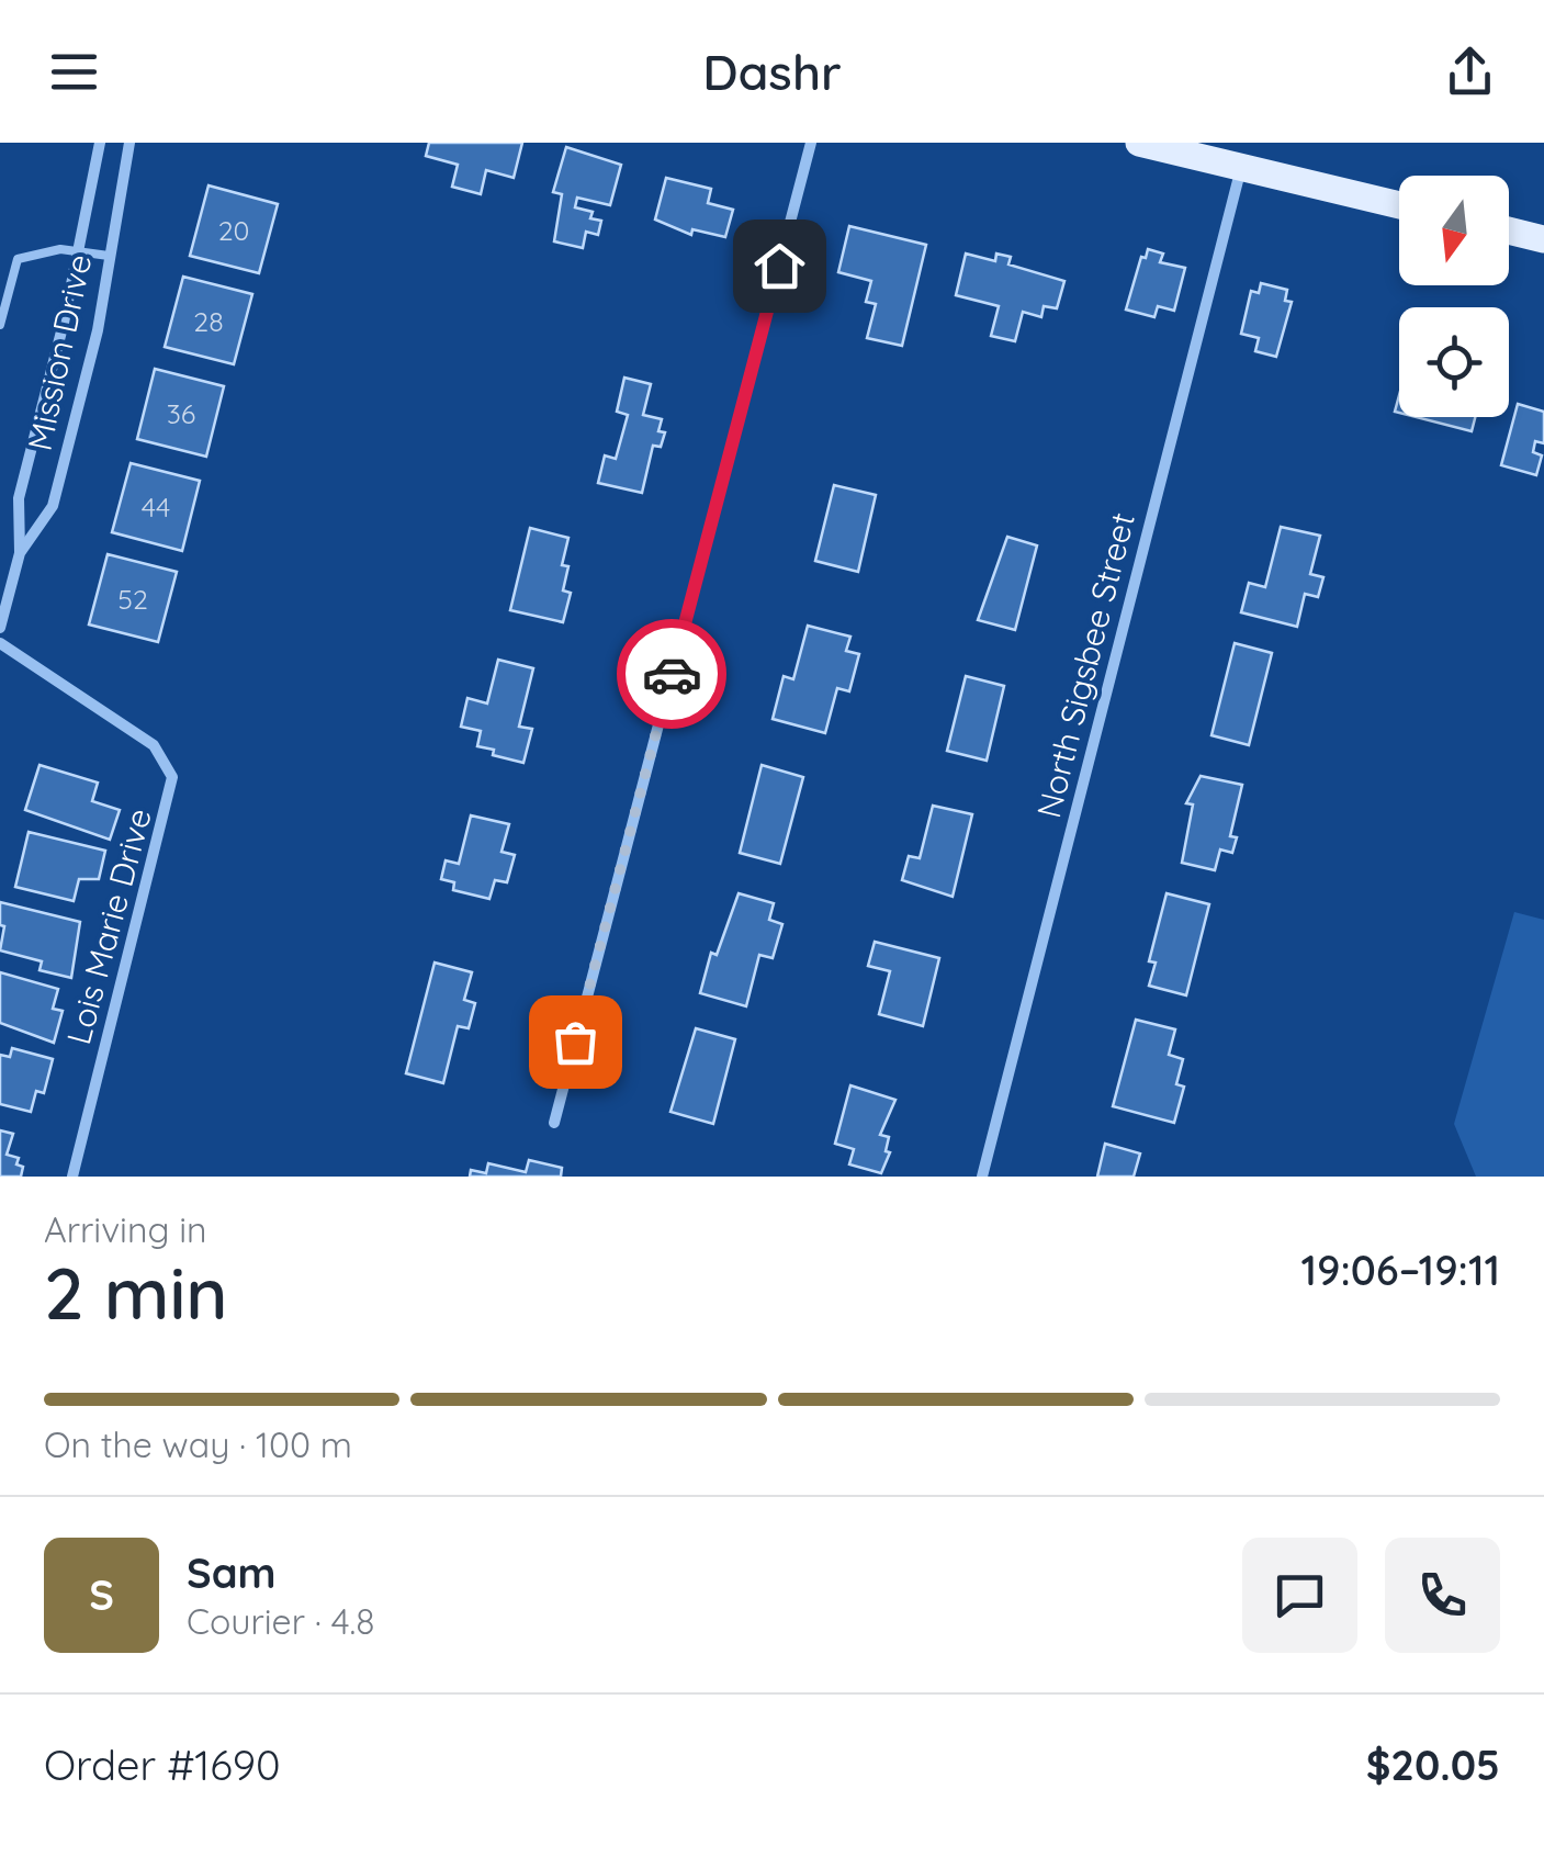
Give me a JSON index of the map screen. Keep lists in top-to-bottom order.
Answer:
{
  "streets": {
    "street": ["Mission Drive", "North Sigsbee Street", "Lois Marie Drive"]
  },
  "house_numbers": [
    "20",
    "28",
    "36",
    "44",
    "52"
  ],
  "north": "bottom",
  "page": {
    "header": "Dashr",
    "heading": ["2 min", "Arriving in", "19:06–19:11"],
    "panel": [
      "Sam",
      "Courier · 4.8",
      "Order #1690",
      "$20.05"
    ],
    "bar": "On the way · 100 m",
    "round": "S"
  }
}
